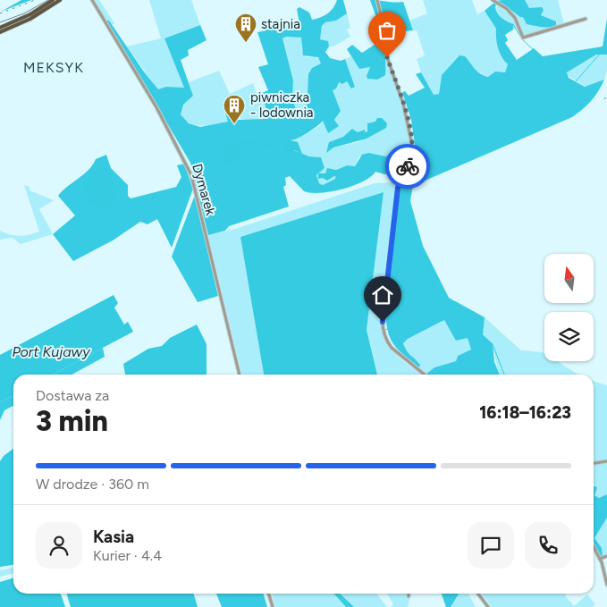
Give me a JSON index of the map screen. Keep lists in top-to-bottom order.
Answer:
{
  "streets": {
    "street": ["Dymarek"]
  },
  "districts": ["MEKSYK"],
  "water": ["Port Kujawy"],
  "places": {
    "building": ["stajnia", "piwniczka - lodownia"]
  },
  "north": "top",
  "page": {
    "heading": ["3 min", "Dostawa za", "16:18–16:23"],
    "panel": ["Kasia", "Kurier · 4.4"],
    "bar": "W drodze · 360 m"
  }
}
